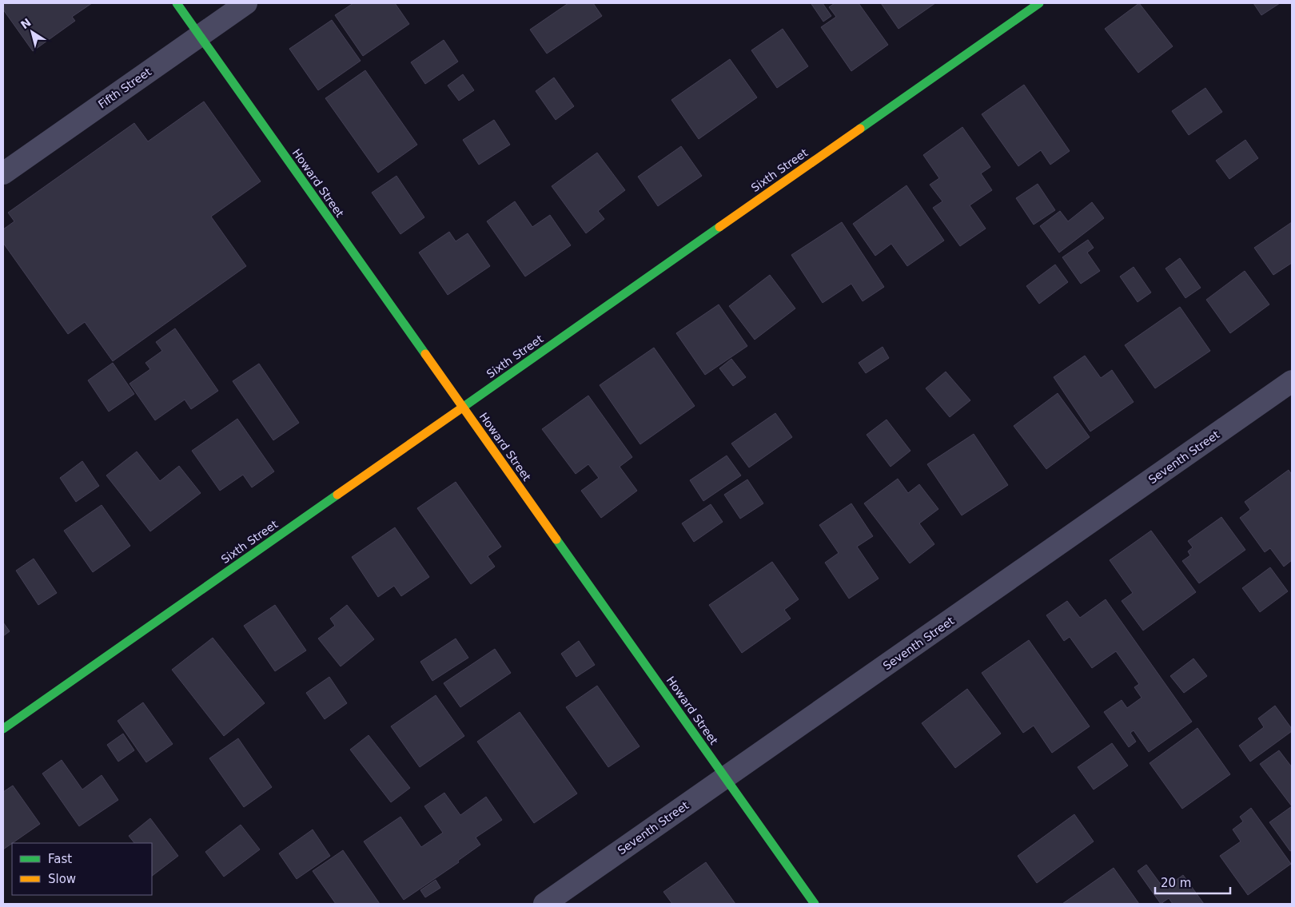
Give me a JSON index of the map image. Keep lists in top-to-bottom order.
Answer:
{
  "streets": {
    "street": [
      "Fifth Street",
      "Sixth Street",
      "Howard Street",
      "Seventh Street"
    ]
  },
  "crossings": [
    ["Fifth Street", "Howard Street"],
    ["Sixth Street", "Howard Street"],
    ["Howard Street", "Seventh Street"]
  ],
  "legend": ["Fast", "Slow"],
  "scale_bar": "20 m",
  "north": "top left"
}
